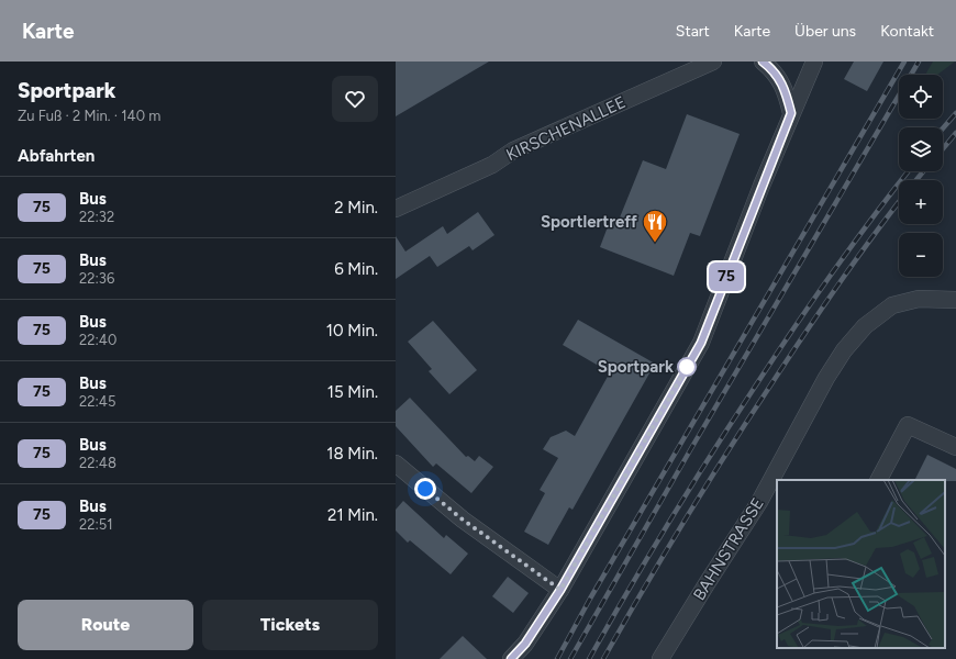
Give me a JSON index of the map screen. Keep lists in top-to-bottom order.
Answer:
{
  "streets": {
    "street": ["KIRSCHENALLEE", "BAHNSTRASSE"]
  },
  "places": {
    "restaurant": ["Sportlertreff"],
    "other": ["Sportpark"]
  },
  "lines": ["bus line 75"],
  "page": {
    "header": "Karte",
    "nav": [
      "Start",
      "Karte",
      "Über uns",
      "Kontakt"
    ],
    "heading": [
      ["Sportpark", "Zu Fuß · 2 Min. · 140 m"],
      "Abfahrten"
    ],
    "on_map": "75",
    "map_buttons": ["+", "−"],
    "list": [
      {
        "mark": "75",
        "name": "Bus",
        "note": "22:32",
        "value": "2 Min."
      },
      {
        "mark": "75",
        "name": "Bus",
        "note": "22:36",
        "value": "6 Min."
      },
      {
        "mark": "75",
        "name": "Bus",
        "note": "22:40",
        "value": "10 Min."
      },
      {
        "mark": "75",
        "name": "Bus",
        "note": "22:45",
        "value": "15 Min."
      },
      {
        "mark": "75",
        "name": "Bus",
        "note": "22:48",
        "value": "18 Min."
      },
      {
        "mark": "75",
        "name": "Bus",
        "note": "22:51",
        "value": "21 Min."
      }
    ],
    "buttons": ["Route", "Tickets"]
  }
}
